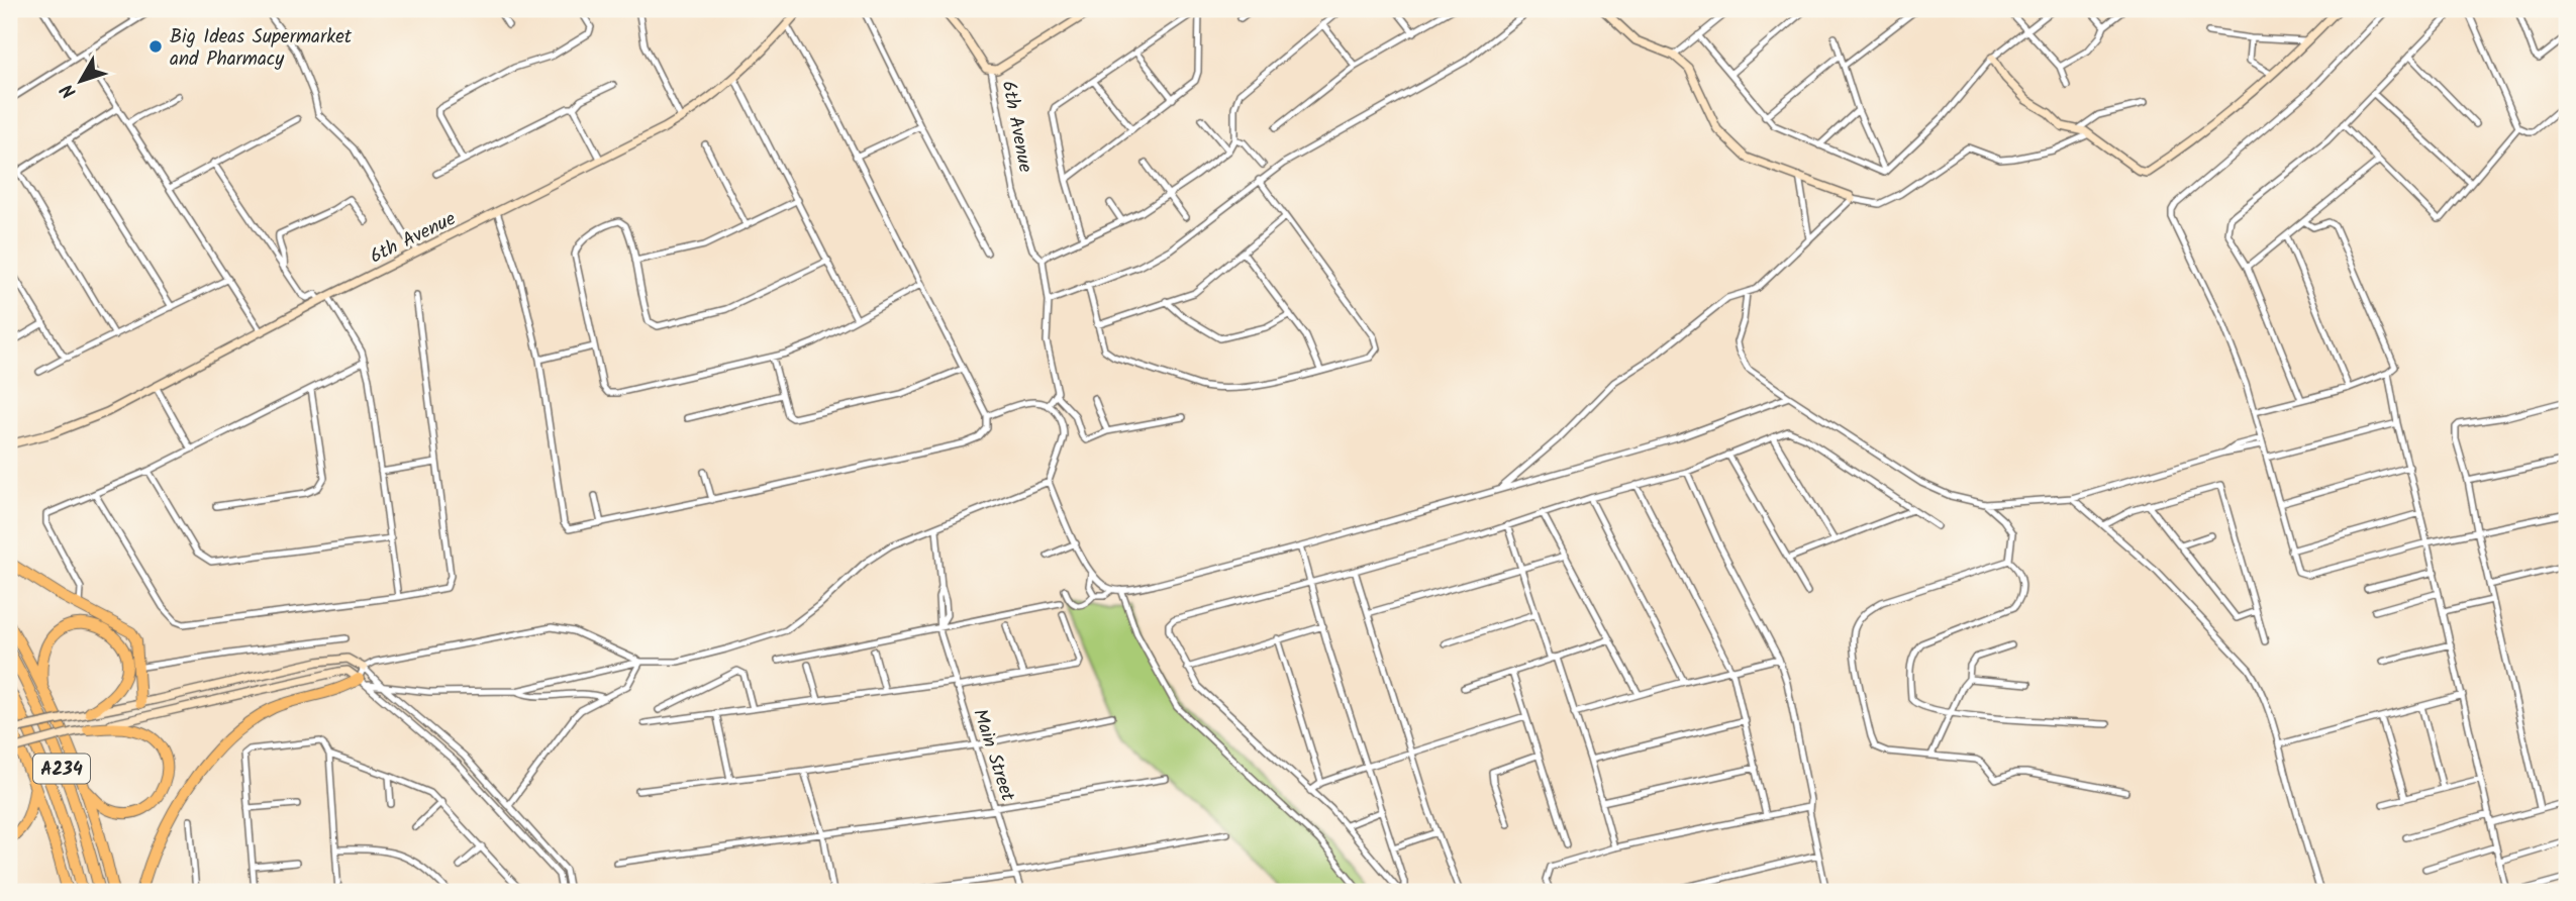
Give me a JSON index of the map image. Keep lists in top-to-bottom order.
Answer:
{
  "streets": {
    "highway": ["A234"],
    "street": ["6th Avenue", "Main Street"]
  },
  "places": ["Big Ideas Supermarket and Pharmacy"],
  "north": "bottom left"
}
